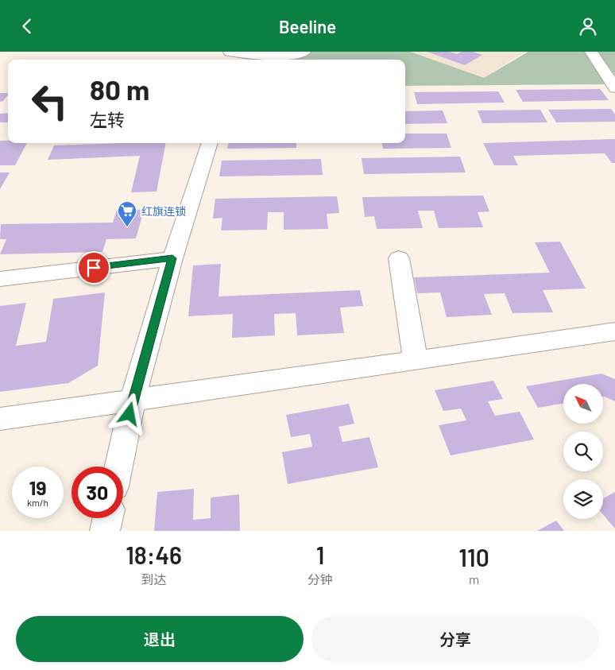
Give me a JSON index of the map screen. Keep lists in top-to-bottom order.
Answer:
{
  "places": {
    "supermarket": ["红旗连锁"]
  },
  "north": "top left",
  "page": {
    "header": "Beeline",
    "turn": ["80 m", "左转"],
    "speed": "19 km/h",
    "limit": "30",
    "eta": [
      "18:46",
      "到达",
      "1",
      "分钟",
      "110",
      "m"
    ],
    "buttons": ["退出", "分享"]
  }
}
